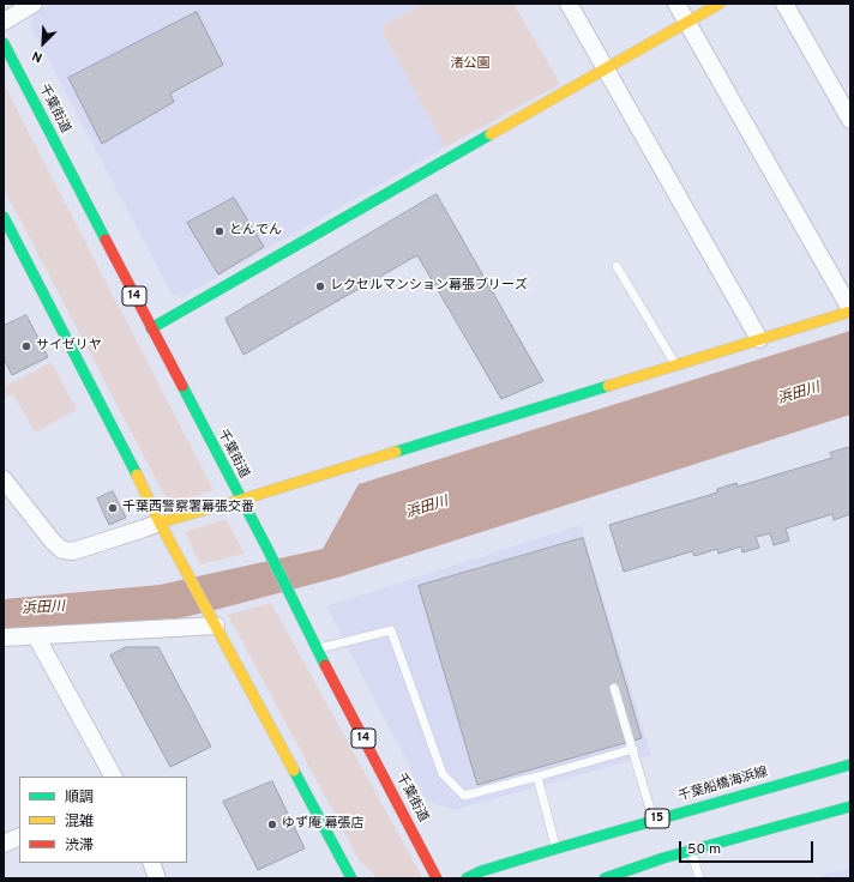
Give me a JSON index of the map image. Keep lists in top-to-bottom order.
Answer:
{
  "streets": {
    "main road": [
      "千葉街道",
      "14",
      "千葉船橋海浜線",
      "15"
    ]
  },
  "water": ["浜田川"],
  "parks": ["渚公園"],
  "places": [
    "とんでん",
    "レクセルマンション幕張ブリーズ",
    "サイゼリヤ",
    "千葉西警察署幕張交番",
    "ゆず庵 幕張店"
  ],
  "legend": ["順調", "混雑", "渋滞"],
  "scale_bar": "50 m",
  "north": "bottom left"
}
